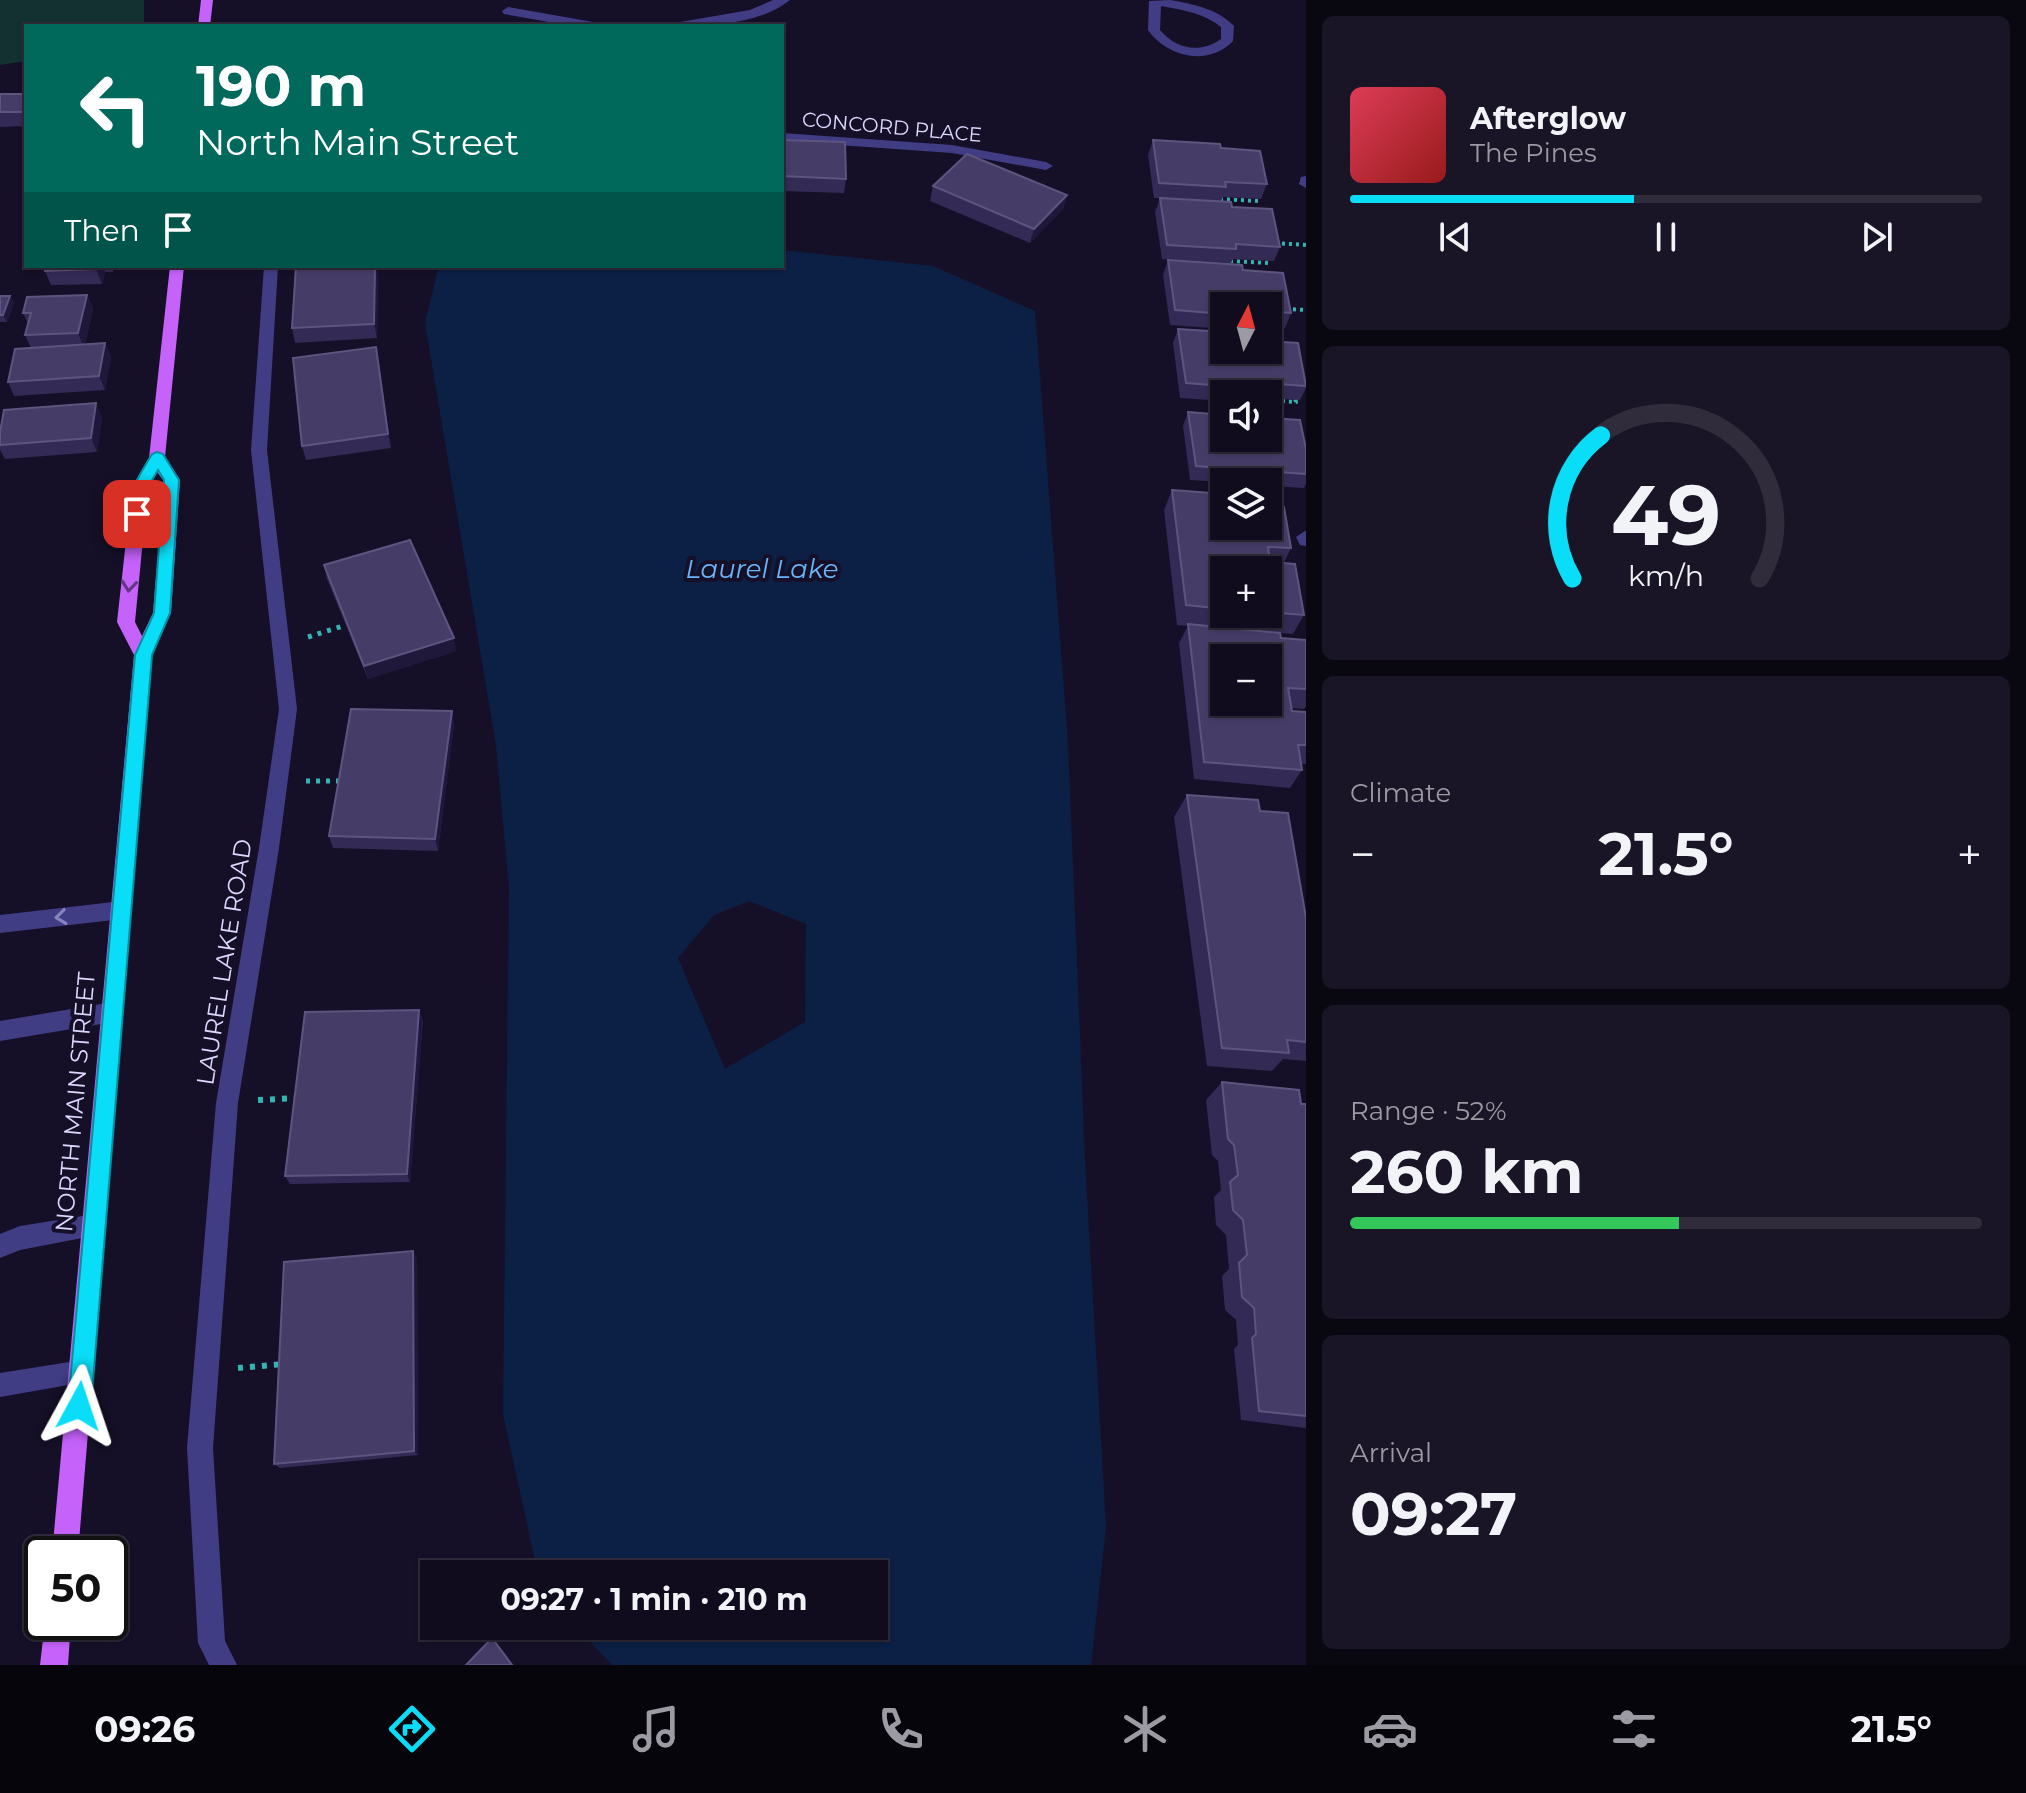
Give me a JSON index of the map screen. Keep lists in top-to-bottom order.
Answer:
{
  "streets": {
    "main road": ["NORTH MAIN STREET"],
    "street": ["CONCORD PLACE", "LAUREL LAKE ROAD"]
  },
  "water": ["Laurel Lake"],
  "north": "top",
  "page": {
    "turn": ["190 m", "North Main Street"],
    "song": ["Afterglow", "The Pines"],
    "then": "Then",
    "map_buttons": ["+", "−"],
    "tile": [
      "Climate",
      ["Range · 52%", "260 km"],
      ["Arrival", "09:27"]
    ],
    "heat": ["−", "21.5°", "+"],
    "limit": "50",
    "trip": "09:27 · 1 min · 210 m",
    "tabs": ["09:26", "21.5°"],
    "gauge": ["49", "km/h"]
  }
}
